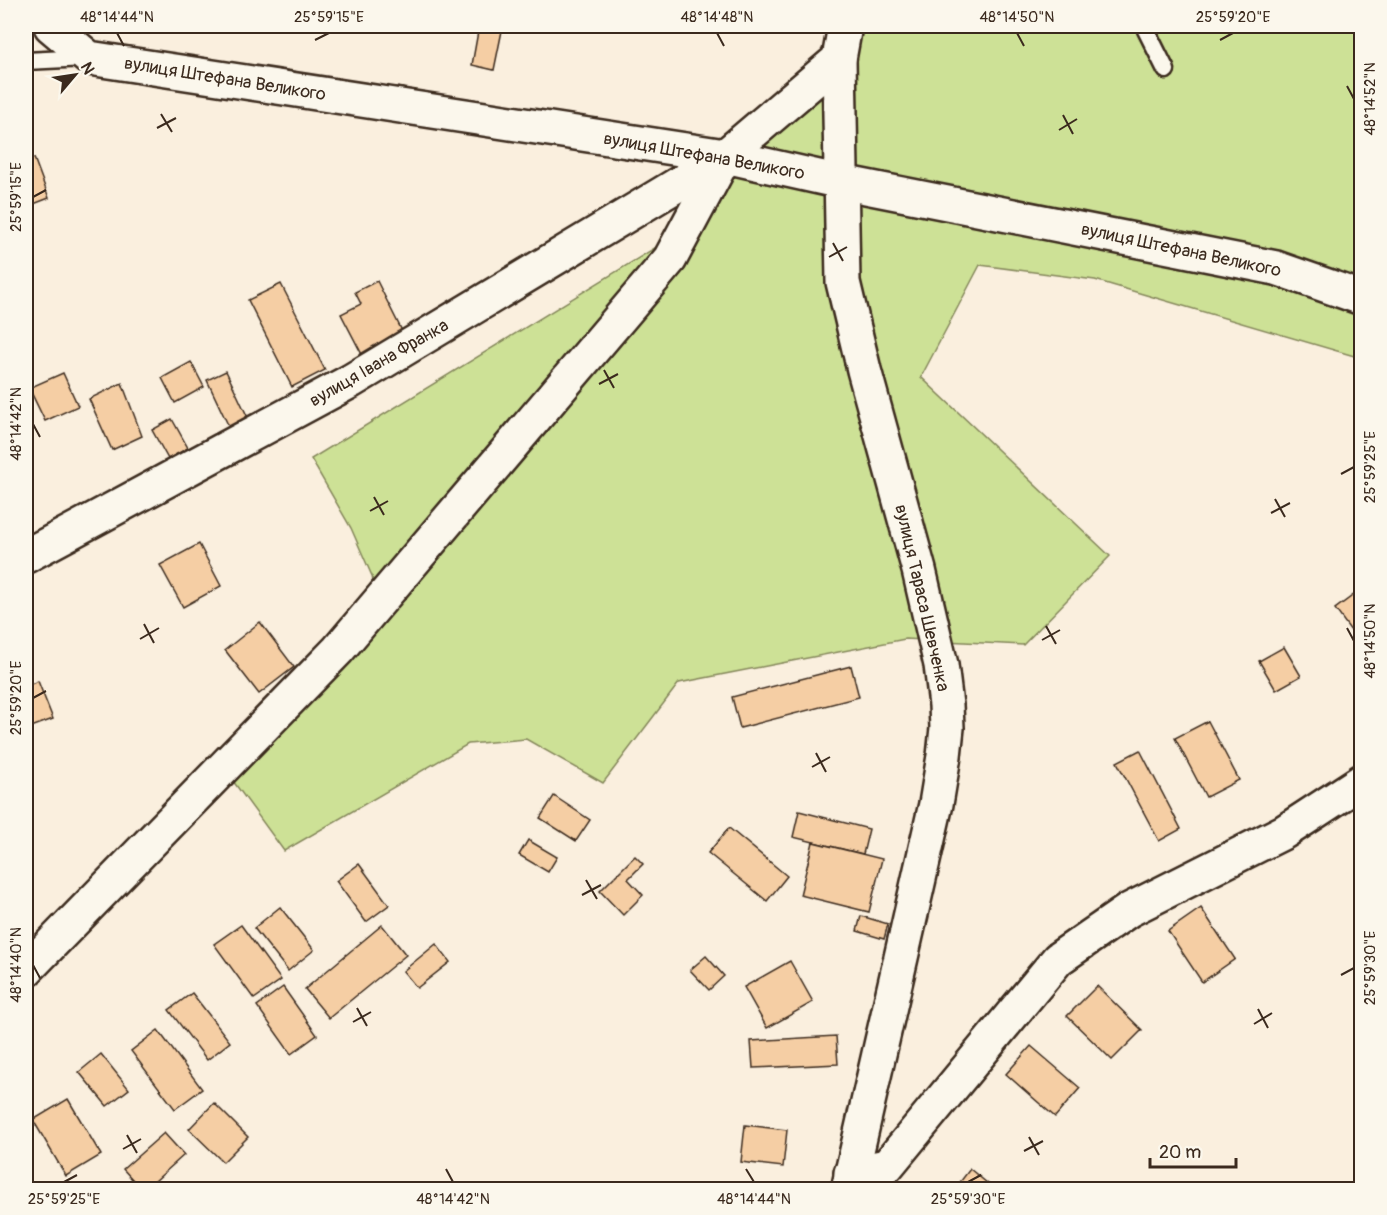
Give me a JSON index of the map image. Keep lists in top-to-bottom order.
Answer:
{
  "streets": {
    "street": ["вулиця Штефана Великого", "вулиця Івана Франка", "вулиця Тараса Шевченка"]
  },
  "crossings": [
    ["вулиця Штефана Великого", "вулиця Івана Франка"],
    ["вулиця Штефана Великого", "вулиця Тараса Шевченка"]
  ],
  "scale_bar": "20 m",
  "north": "top right",
  "coordinates": [
    "48°14'44\"N",
    "25°59'15\"E",
    "48°14'48\"N",
    "48°14'50\"N",
    "25°59'20\"E",
    "48°14'52\"N",
    "48°14'42\"N",
    "25°59'25\"E",
    "48°14'40\"N",
    "25°59'30\"E"
  ]
}
